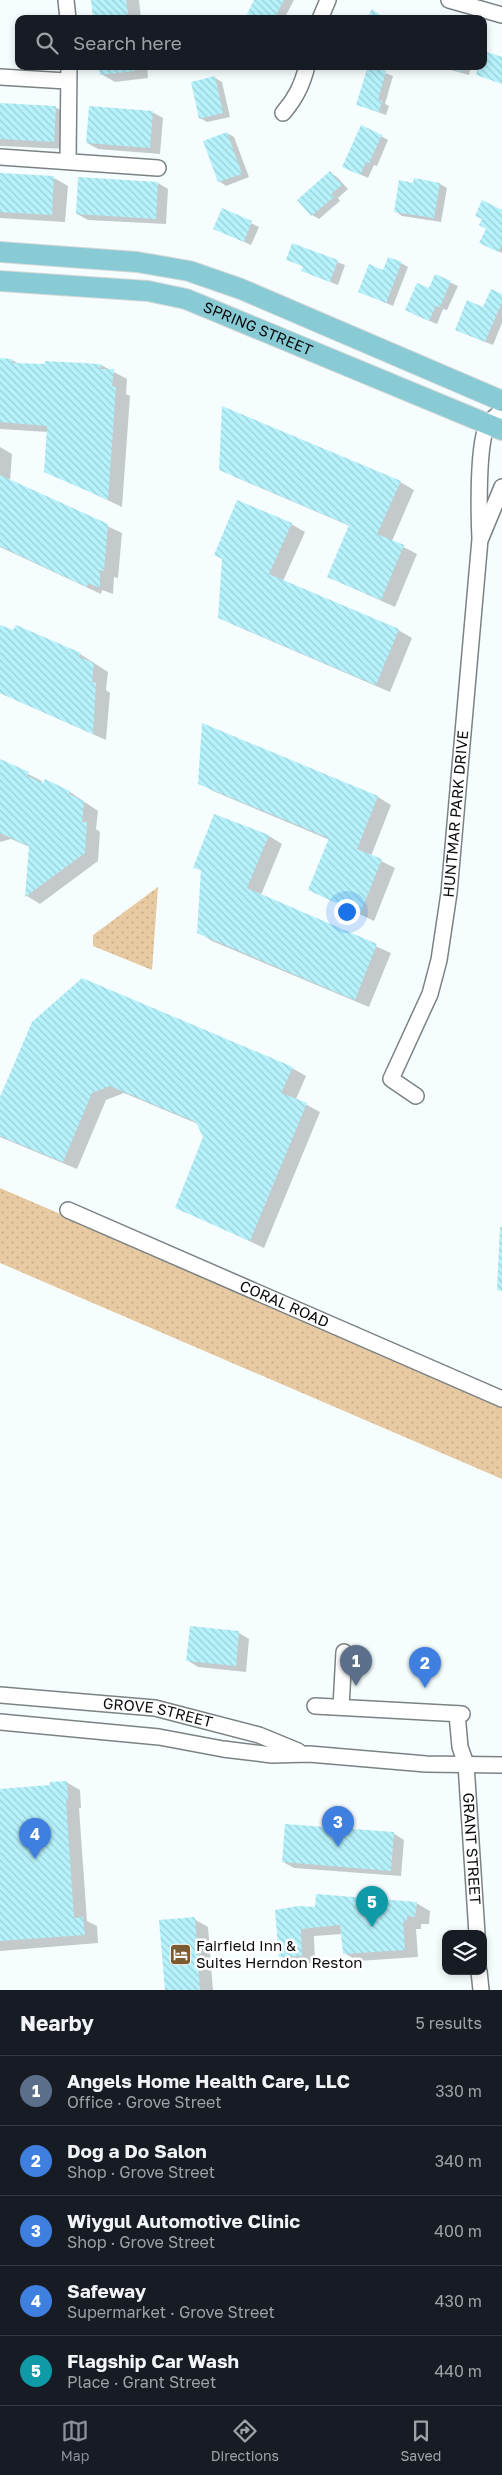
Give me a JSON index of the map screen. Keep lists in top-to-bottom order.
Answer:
{
  "streets": {
    "main road": ["SPRING STREET"],
    "street": [
      "HUNTMAR PARK DRIVE",
      "CORAL ROAD",
      "GROVE STREET",
      "GRANT STREET"
    ]
  },
  "crossings": [
    ["SPRING STREET", "HUNTMAR PARK DRIVE"],
    ["GROVE STREET", "GRANT STREET"]
  ],
  "places": {
    "hotel": ["Fairfield Inn & Suites Herndon Reston"]
  },
  "page": {
    "search": "Search here",
    "pins": [
      "1",
      "2",
      "3",
      "4",
      "5"
    ],
    "heading": ["Nearby", "5 results"],
    "list": [
      {
        "mark": "1",
        "name": "Angels Home Health Care, LLC",
        "note": "Office · Grove Street",
        "value": "330 m"
      },
      {
        "mark": "2",
        "name": "Dog a Do Salon",
        "note": "Shop · Grove Street",
        "value": "340 m"
      },
      {
        "mark": "3",
        "name": "Wiygul Automotive Clinic",
        "note": "Shop · Grove Street",
        "value": "400 m"
      },
      {
        "mark": "4",
        "name": "Safeway",
        "note": "Supermarket · Grove Street",
        "value": "430 m"
      },
      {
        "mark": "5",
        "name": "Flagship Car Wash",
        "note": "Place · Grant Street",
        "value": "440 m"
      }
    ],
    "nav": ["Map", "Directions", "Saved"]
  }
}
